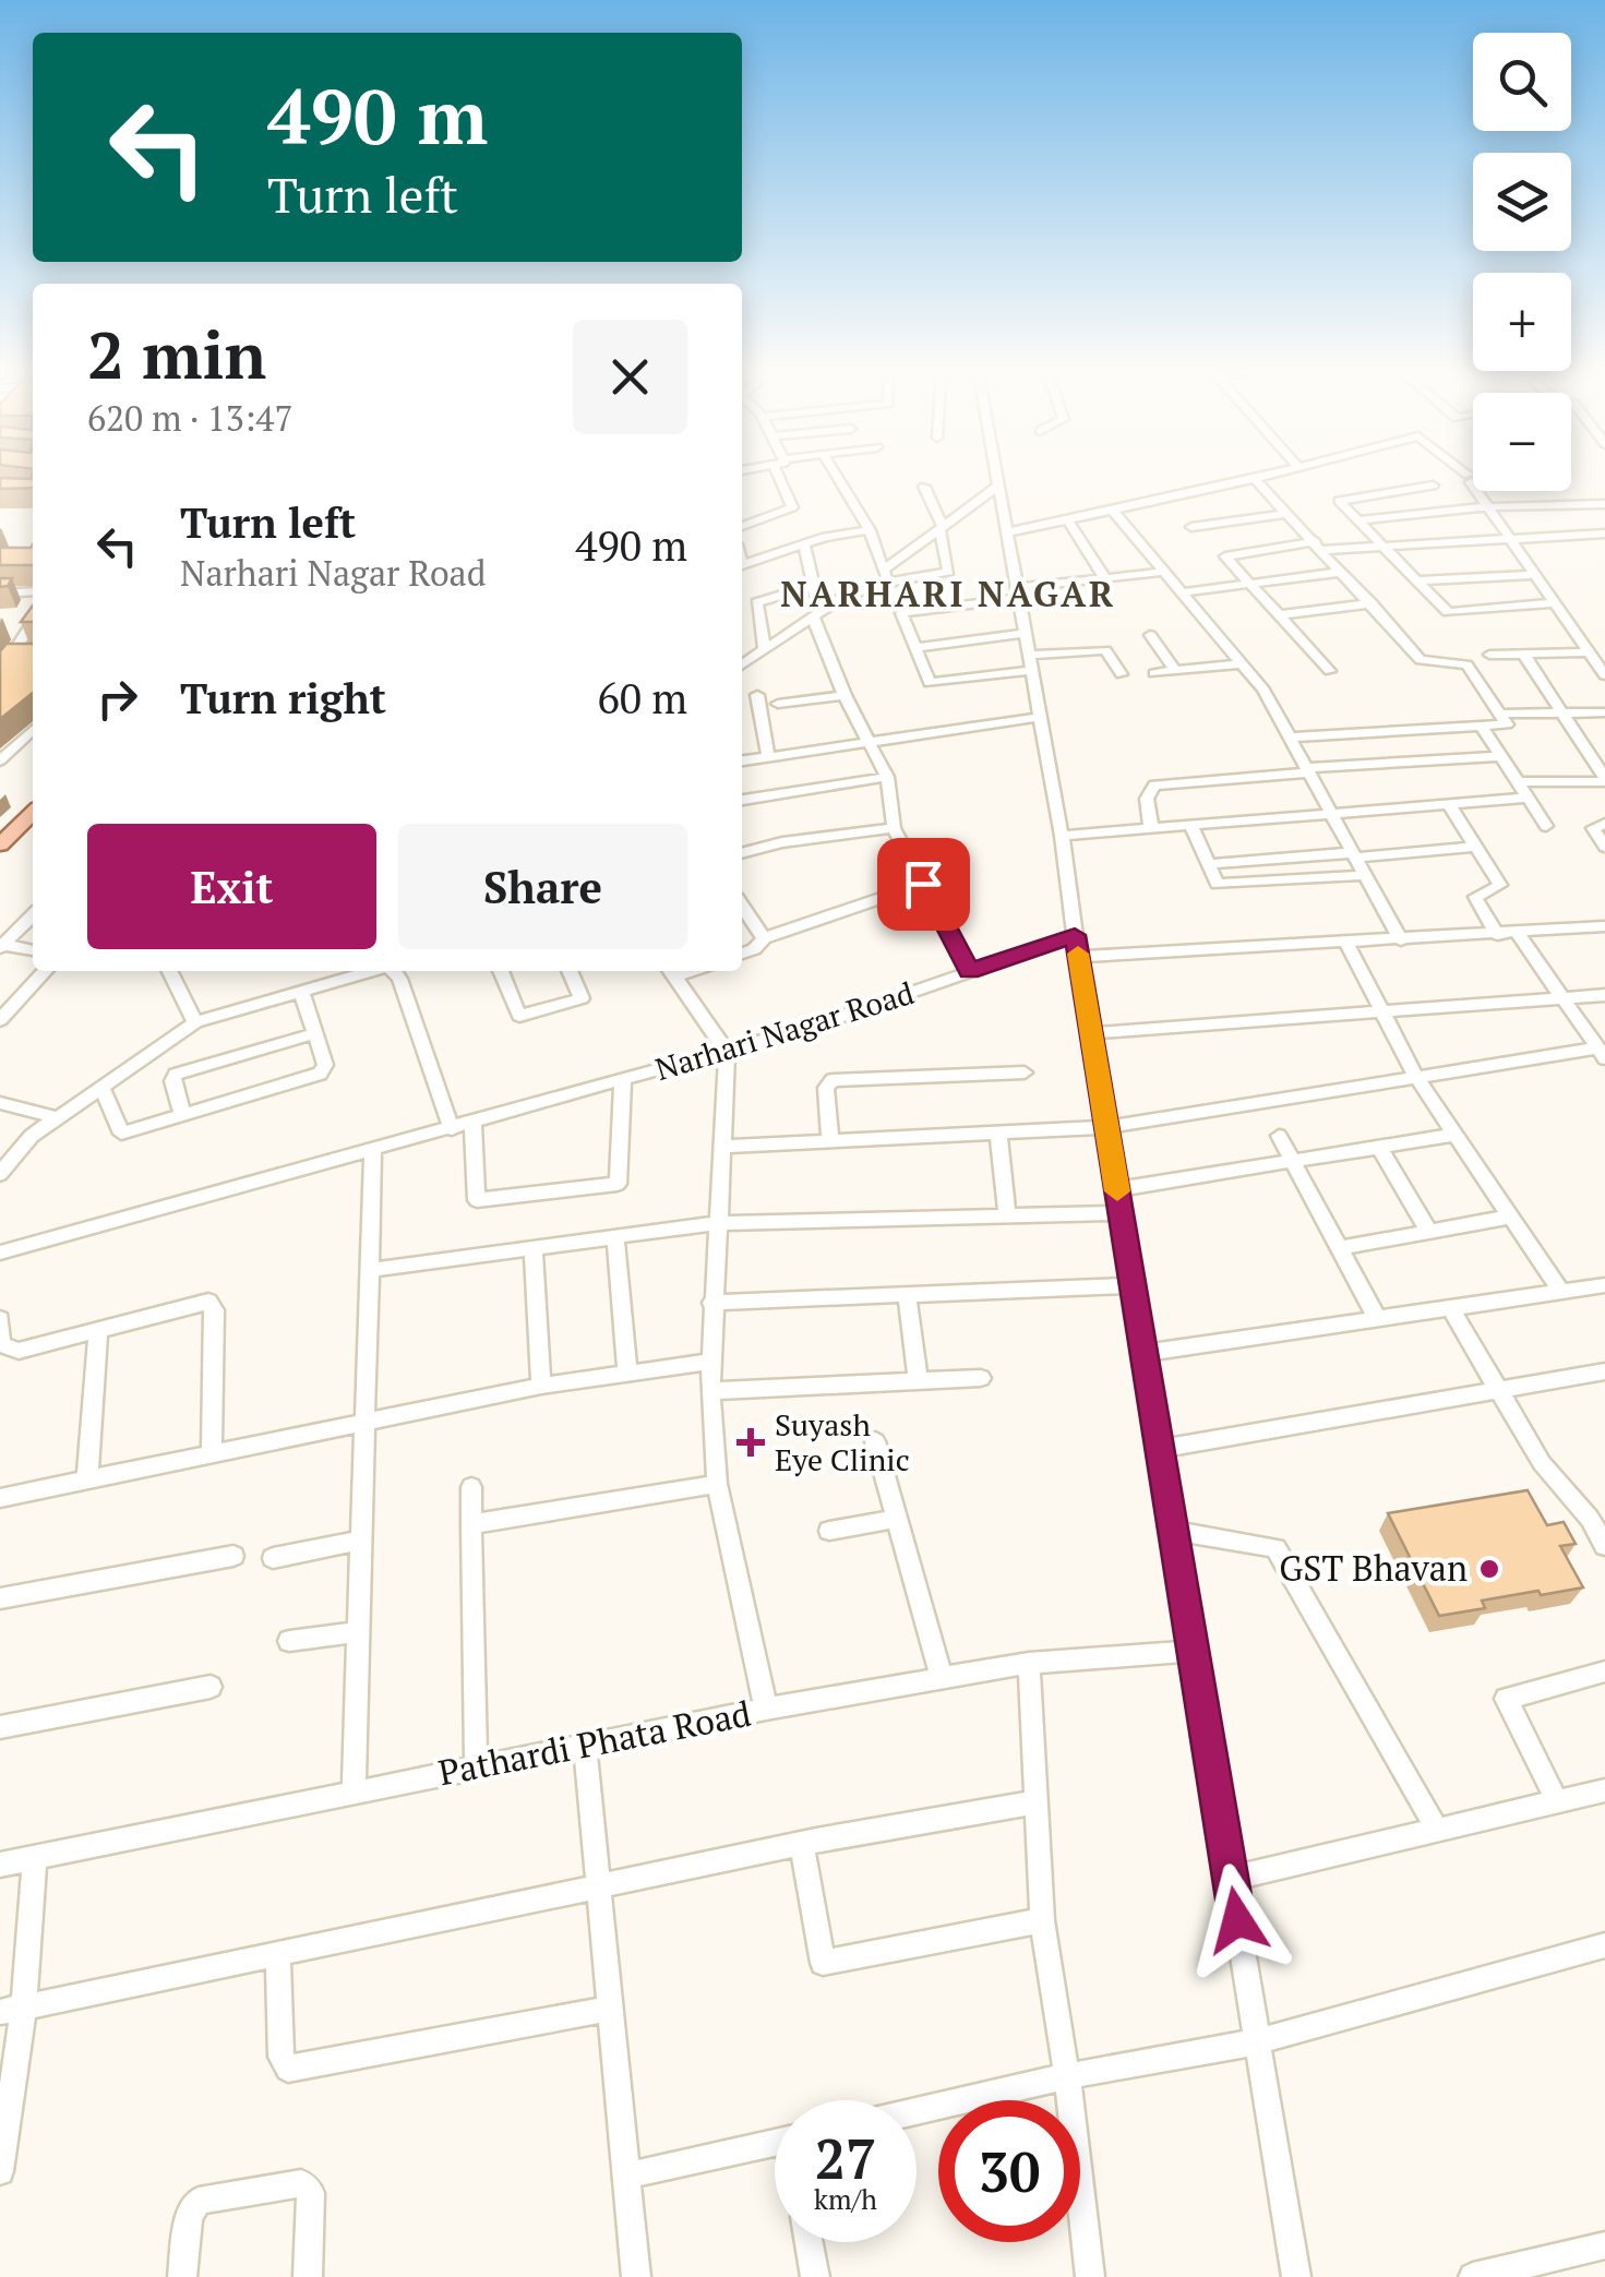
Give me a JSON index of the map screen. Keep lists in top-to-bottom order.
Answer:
{
  "streets": {
    "street": ["Narhari Nagar Road", "Pathardi Phata Road"]
  },
  "districts": ["NARHARI NAGAR"],
  "places": {
    "health": ["Suyash Eye Clinic"],
    "other": ["GST Bhavan"]
  },
  "page": {
    "map_buttons": ["+", "−"],
    "turn": ["490 m", "Turn left"],
    "heading": ["2 min", "620 m · 13:47"],
    "list": [
      {
        "name": "Turn left",
        "note": "Narhari Nagar Road",
        "value": "490 m"
      },
      {
        "name": "Turn right",
        "value": "60 m"
      }
    ],
    "buttons": ["Exit", "Share"],
    "speed": "27 km/h",
    "limit": "30"
  }
}
